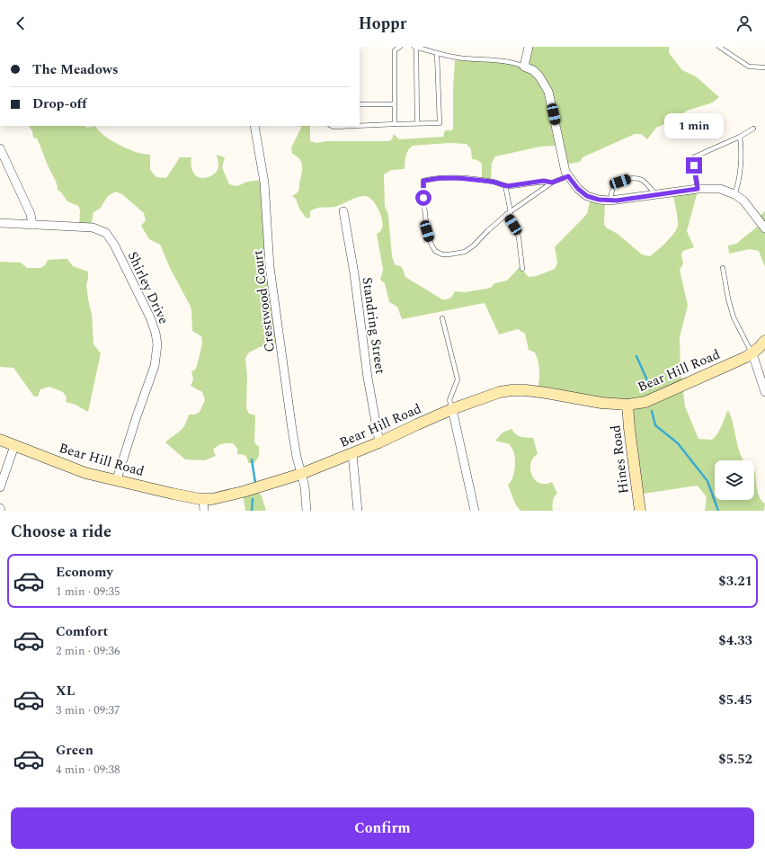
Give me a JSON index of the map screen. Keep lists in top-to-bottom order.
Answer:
{
  "streets": {
    "street": [
      "Shirley Drive",
      "Crestwood Court",
      "Standring Street",
      "Bear Hill Road",
      "Hines Road"
    ]
  },
  "crossings": [
    ["Shirley Drive", "Bear Hill Road"],
    ["Crestwood Court", "Bear Hill Road"],
    ["Standring Street", "Bear Hill Road"],
    ["Bear Hill Road", "Hines Road"]
  ],
  "page": {
    "header": "Hoppr",
    "banner": ["The Meadows", "Drop-off"],
    "bubble": "1 min",
    "heading": "Choose a ride",
    "list": [
      {
        "name": "Economy",
        "note": "1 min · 09:35",
        "value": "$3.21"
      },
      {
        "name": "Comfort",
        "note": "2 min · 09:36",
        "value": "$4.33"
      },
      {
        "name": "XL",
        "note": "3 min · 09:37",
        "value": "$5.45"
      },
      {
        "name": "Green",
        "note": "4 min · 09:38",
        "value": "$5.52"
      }
    ],
    "buttons": "Confirm"
  }
}
